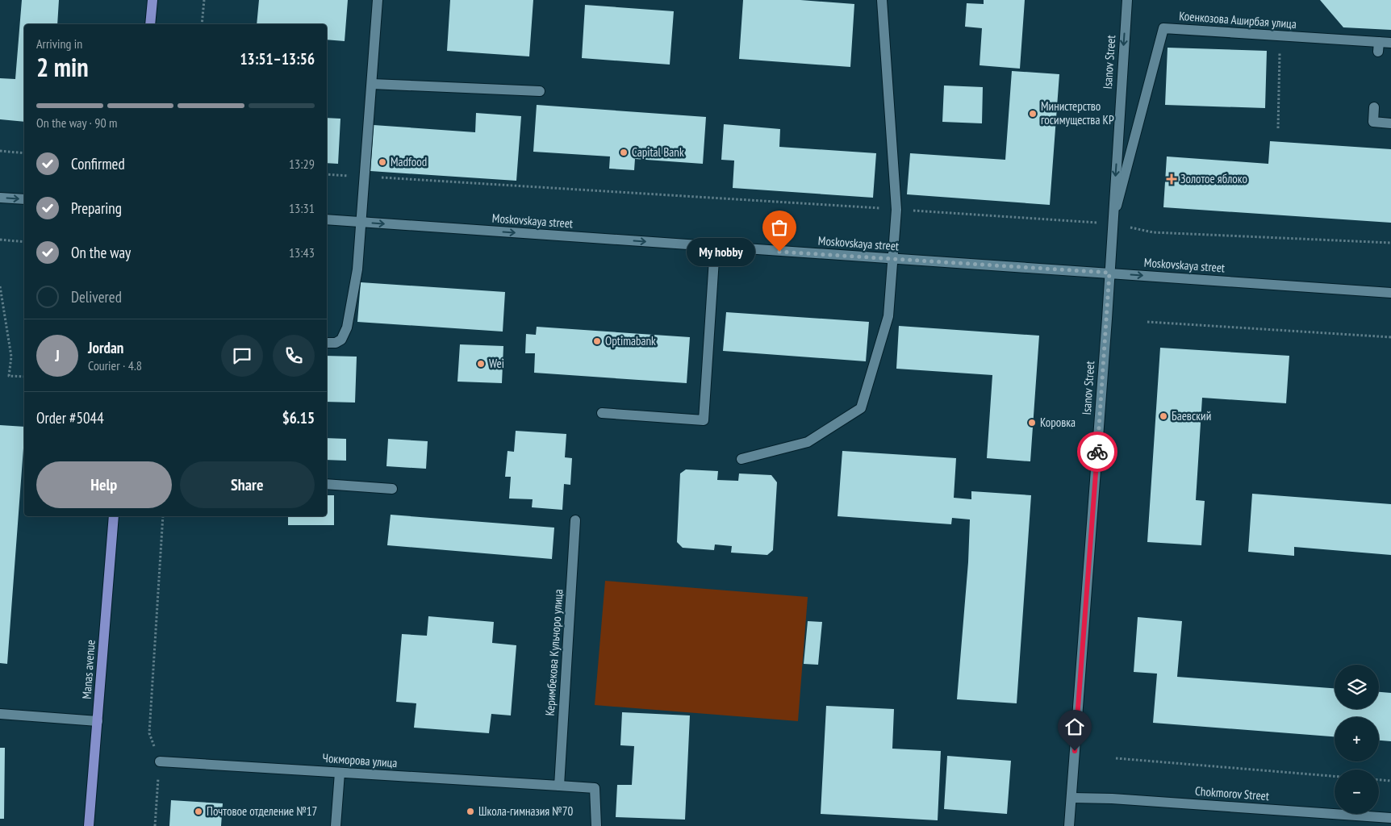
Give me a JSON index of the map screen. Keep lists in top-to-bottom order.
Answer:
{
  "streets": {
    "main road": ["Manas avenue"],
    "street": [
      "Коенкозова Аширбая улица",
      "Isanov Street",
      "Moskovskaya street",
      "Керимбекова Кульчоро улица",
      "Чокморова улица",
      "Chokmorov Street"
    ]
  },
  "crossings": [
    ["Коенкозова Аширбая улица", "Isanov Street"],
    ["Isanov Street", "Moskovskaya street"],
    ["Isanov Street", "Chokmorov Street"],
    ["Керимбекова Кульчоро улица", "Чокморова улица"]
  ],
  "one_way": ["Moskovskaya street"],
  "places": {
    "other": [
      "Министерство госимущества КР",
      "Capital Bank",
      "Madfood",
      "My hobby",
      "Optimabank",
      "Wei",
      "Баевский",
      "Коровка",
      "Почтовое отделение №17",
      "Школа-гимназия №70"
    ],
    "health": ["Золотое яблоко"]
  },
  "page": {
    "heading": ["2 min", "Arriving in", "13:51–13:56"],
    "panel": [
      "Jordan",
      "Courier · 4.8",
      "Order #5044",
      "$6.15"
    ],
    "bar": "On the way · 90 m",
    "list": [
      ["Confirmed", "13:29"],
      ["Preparing", "13:31"],
      ["On the way", "13:43"],
      "Delivered"
    ],
    "bubble": "My hobby",
    "round": "J",
    "buttons": ["Help", "Share"],
    "map_buttons": ["+", "−"]
  }
}
